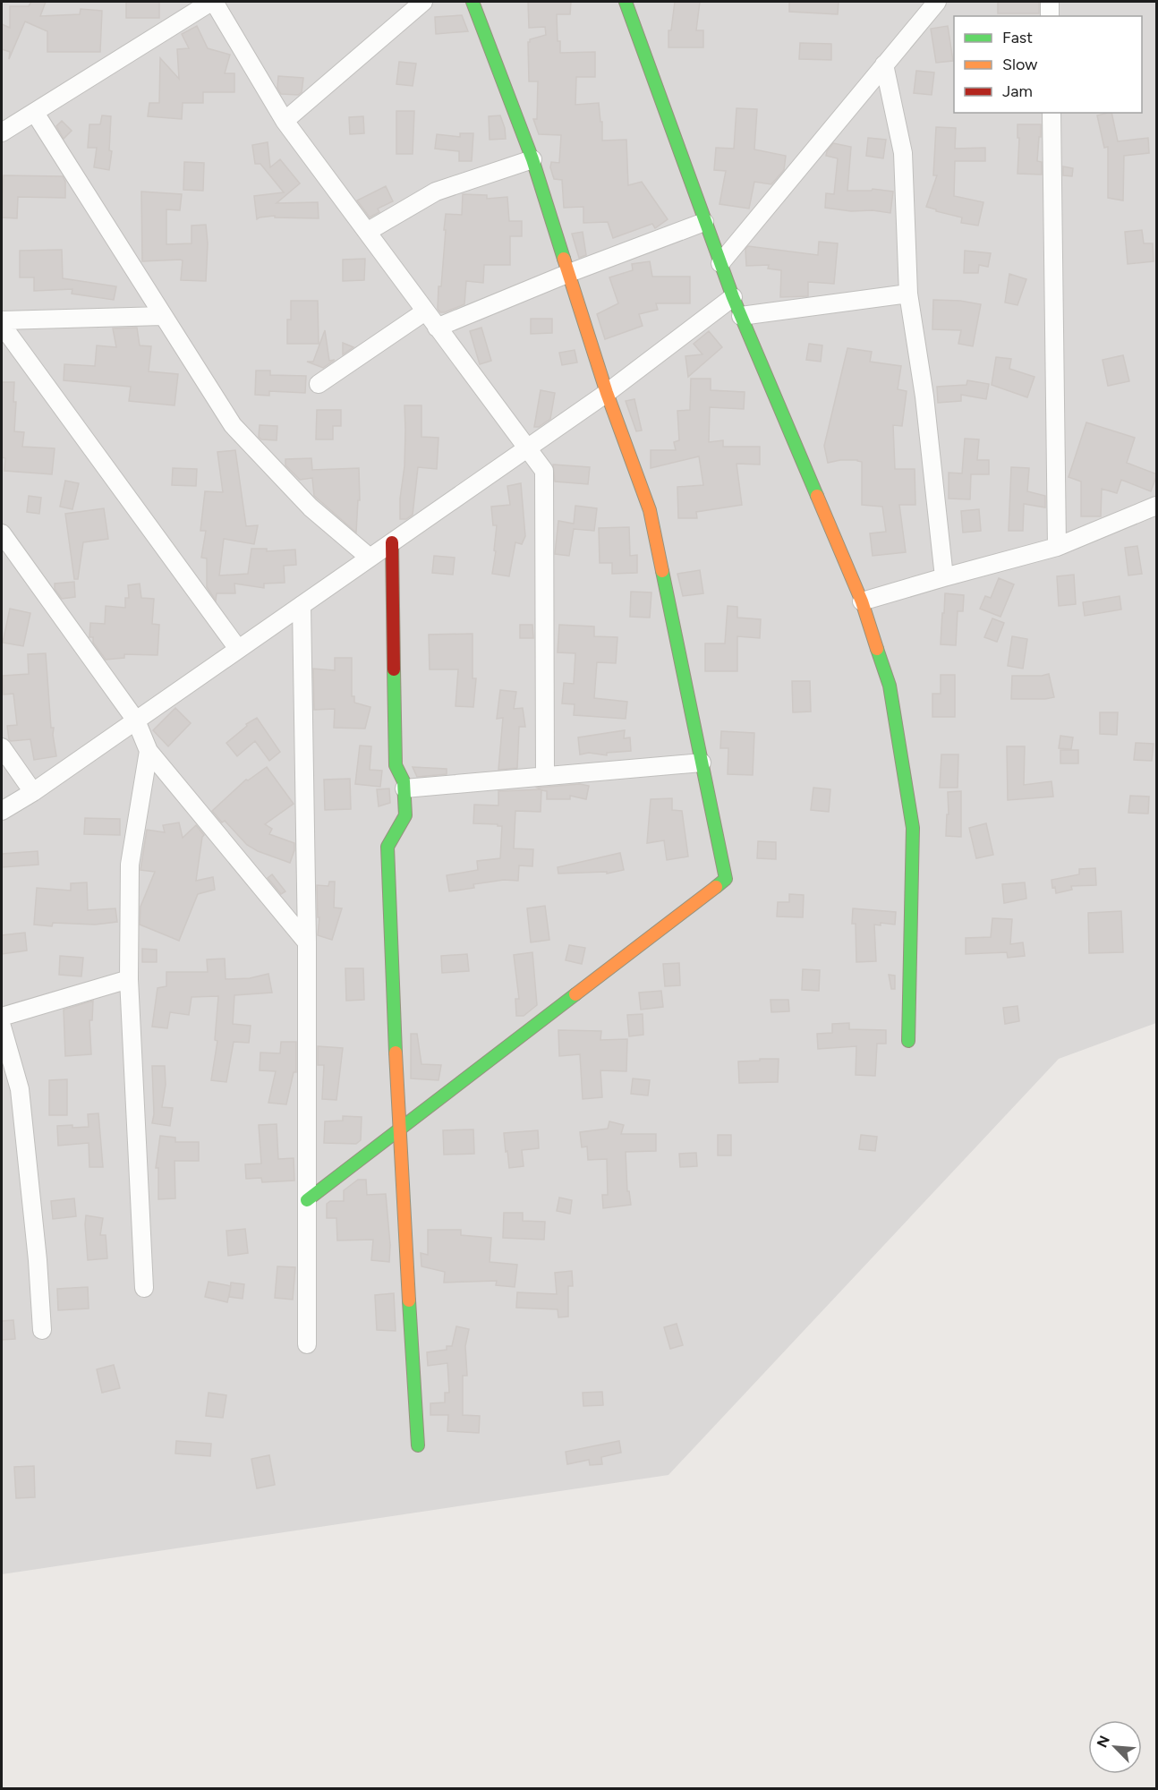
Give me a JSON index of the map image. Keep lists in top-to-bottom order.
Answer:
{
  "legend": ["Fast", "Slow", "Jam"],
  "north": "top left"
}
